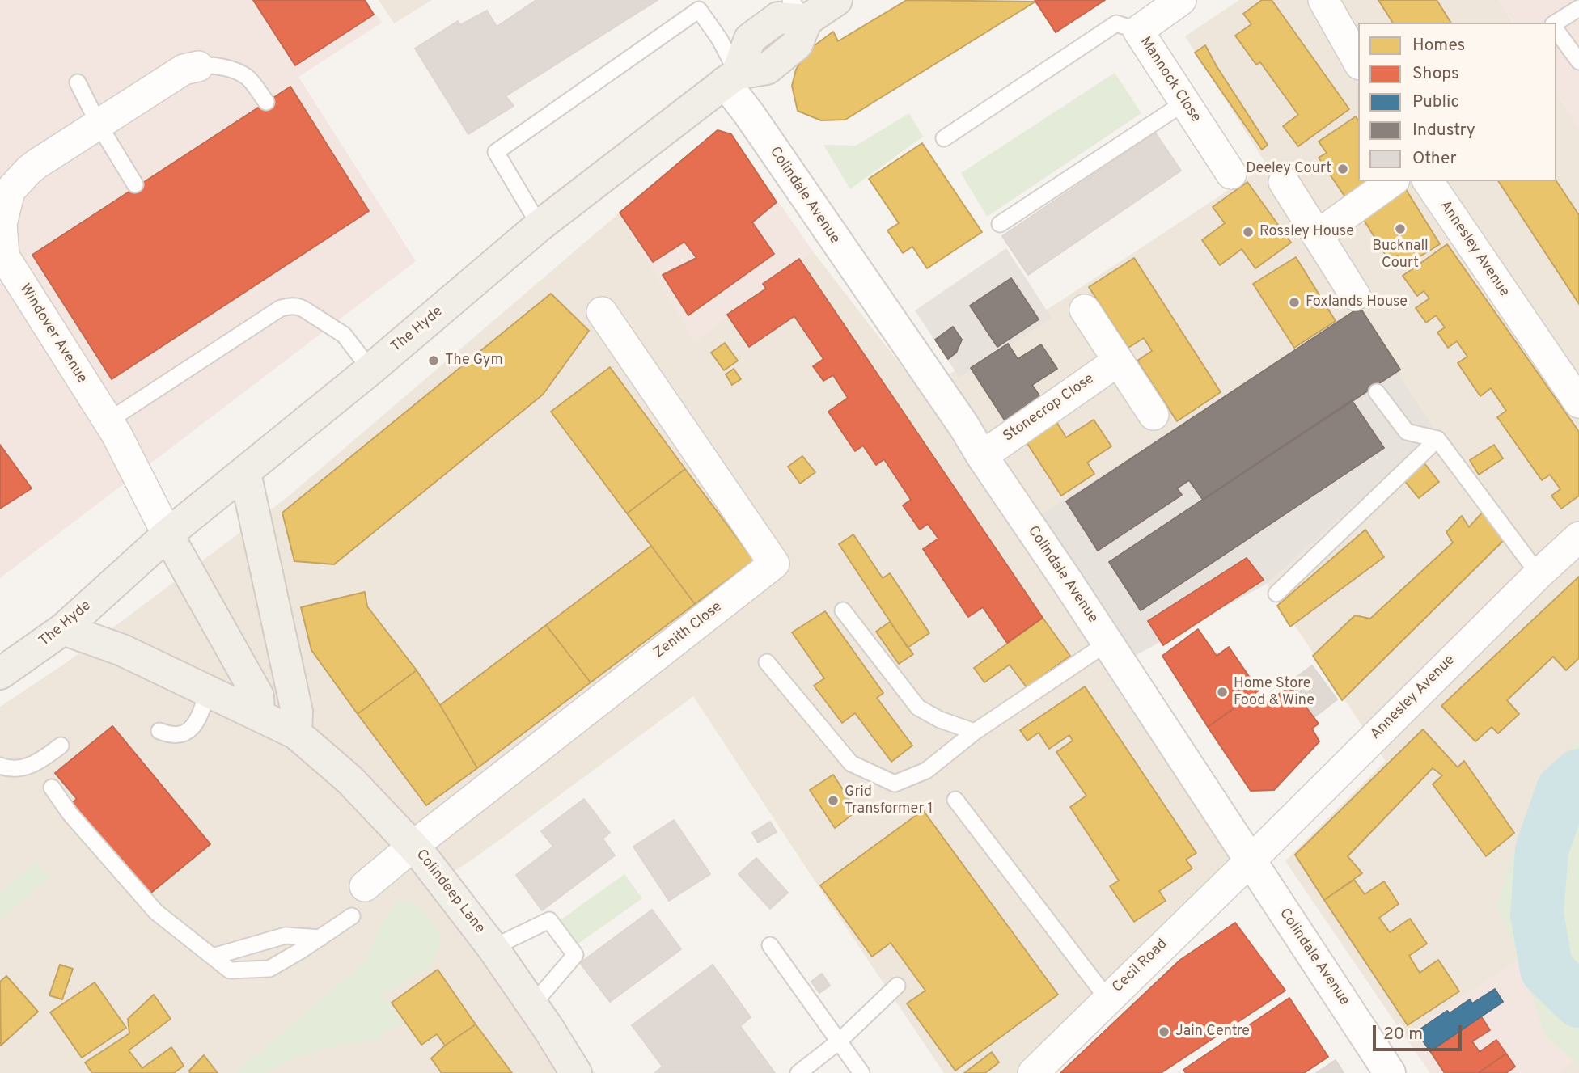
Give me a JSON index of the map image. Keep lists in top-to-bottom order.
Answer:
{
  "streets": {
    "main road": ["The Hyde", "Colindeep Lane"],
    "street": [
      "Mannock Close",
      "Colindale Avenue",
      "Annesley Avenue",
      "Windover Avenue",
      "Stonecrop Close",
      "Zenith Close",
      "Cecil Road"
    ]
  },
  "crossings": [
    ["Colindale Avenue", "Annesley Avenue"],
    ["Colindale Avenue", "The Hyde"],
    ["Colindale Avenue", "Stonecrop Close"],
    ["Colindale Avenue", "Cecil Road"],
    ["Annesley Avenue", "Cecil Road"],
    ["The Hyde", "Windover Avenue"],
    ["The Hyde", "Colindeep Lane"],
    ["Zenith Close", "Colindeep Lane"]
  ],
  "places": [
    "Deeley Court",
    "Bucknall Court",
    "Rossley House",
    "Foxlands House",
    "The Gym",
    "Home Store Food & Wine",
    "Grid Transformer 1",
    "Jain Centre"
  ],
  "legend": [
    "Homes",
    "Shops",
    "Public",
    "Industry",
    "Other"
  ],
  "scale_bar": "20 m"
}
